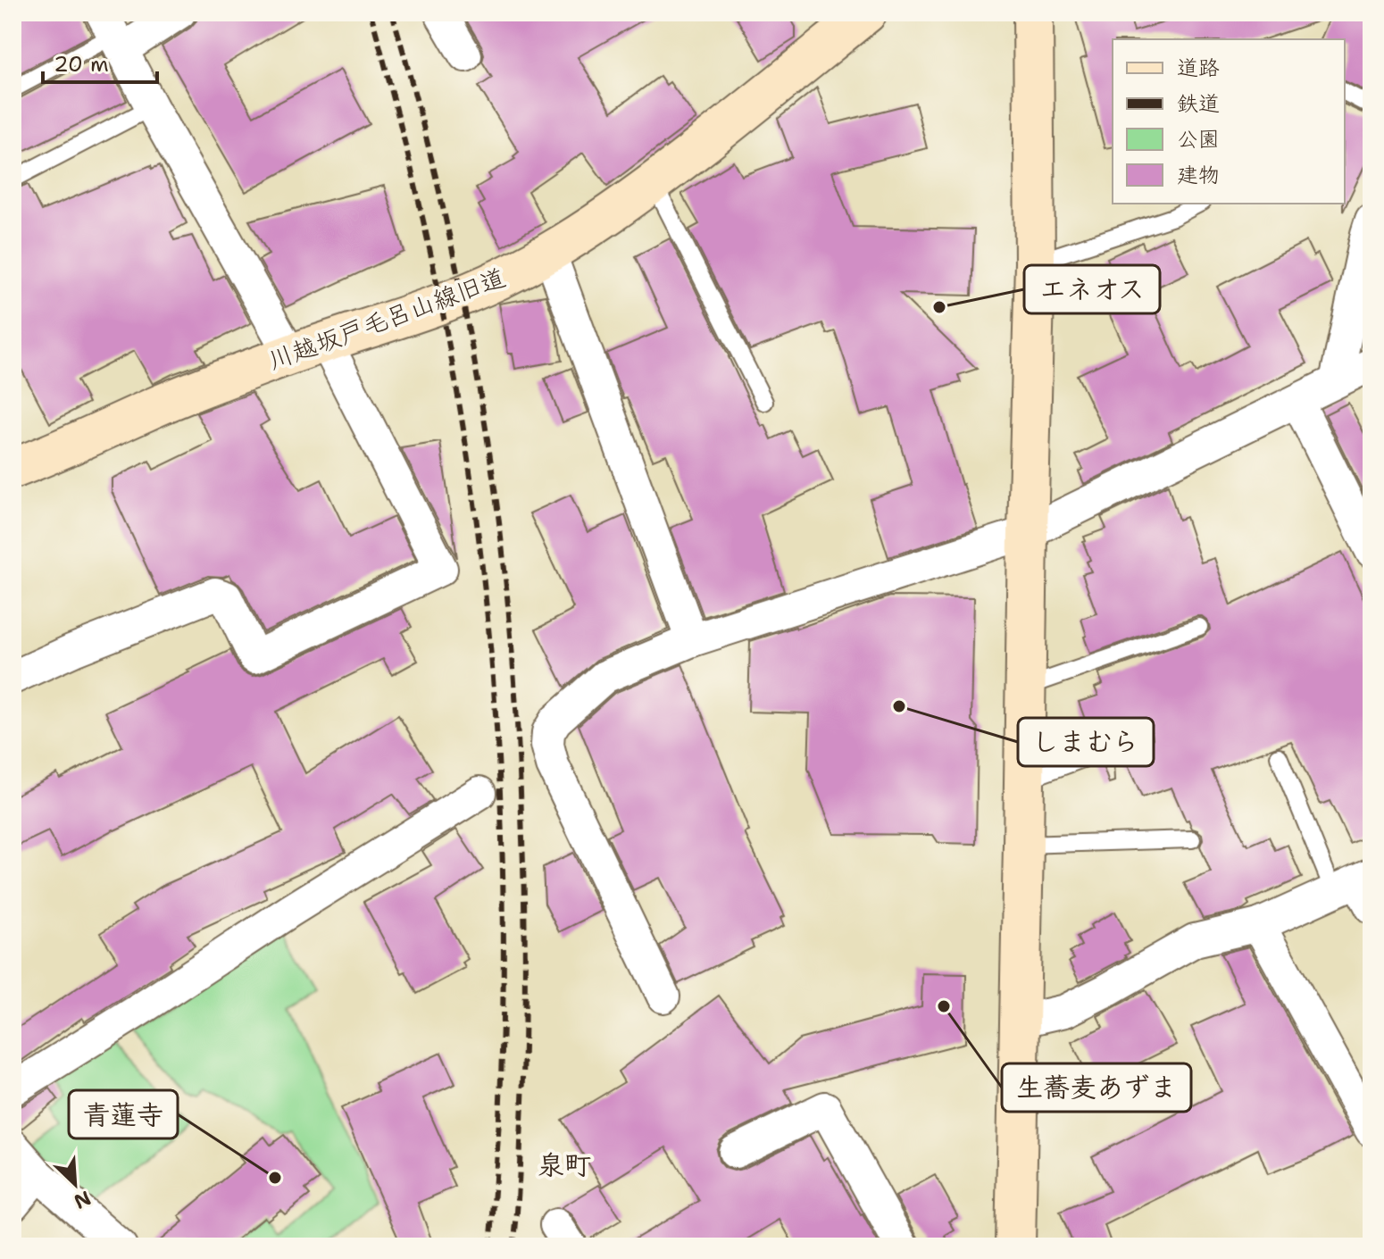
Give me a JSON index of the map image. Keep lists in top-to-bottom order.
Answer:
{
  "streets": {
    "street": ["川越坂戸毛呂山線旧道"]
  },
  "districts": ["泉町"],
  "places": [
    "エネオス",
    "しまむら",
    "生蕎麦あずま",
    "青蓮寺"
  ],
  "legend": [
    "道路",
    "鉄道",
    "公園",
    "建物"
  ],
  "scale_bar": "20 m",
  "north": "bottom right"
}
